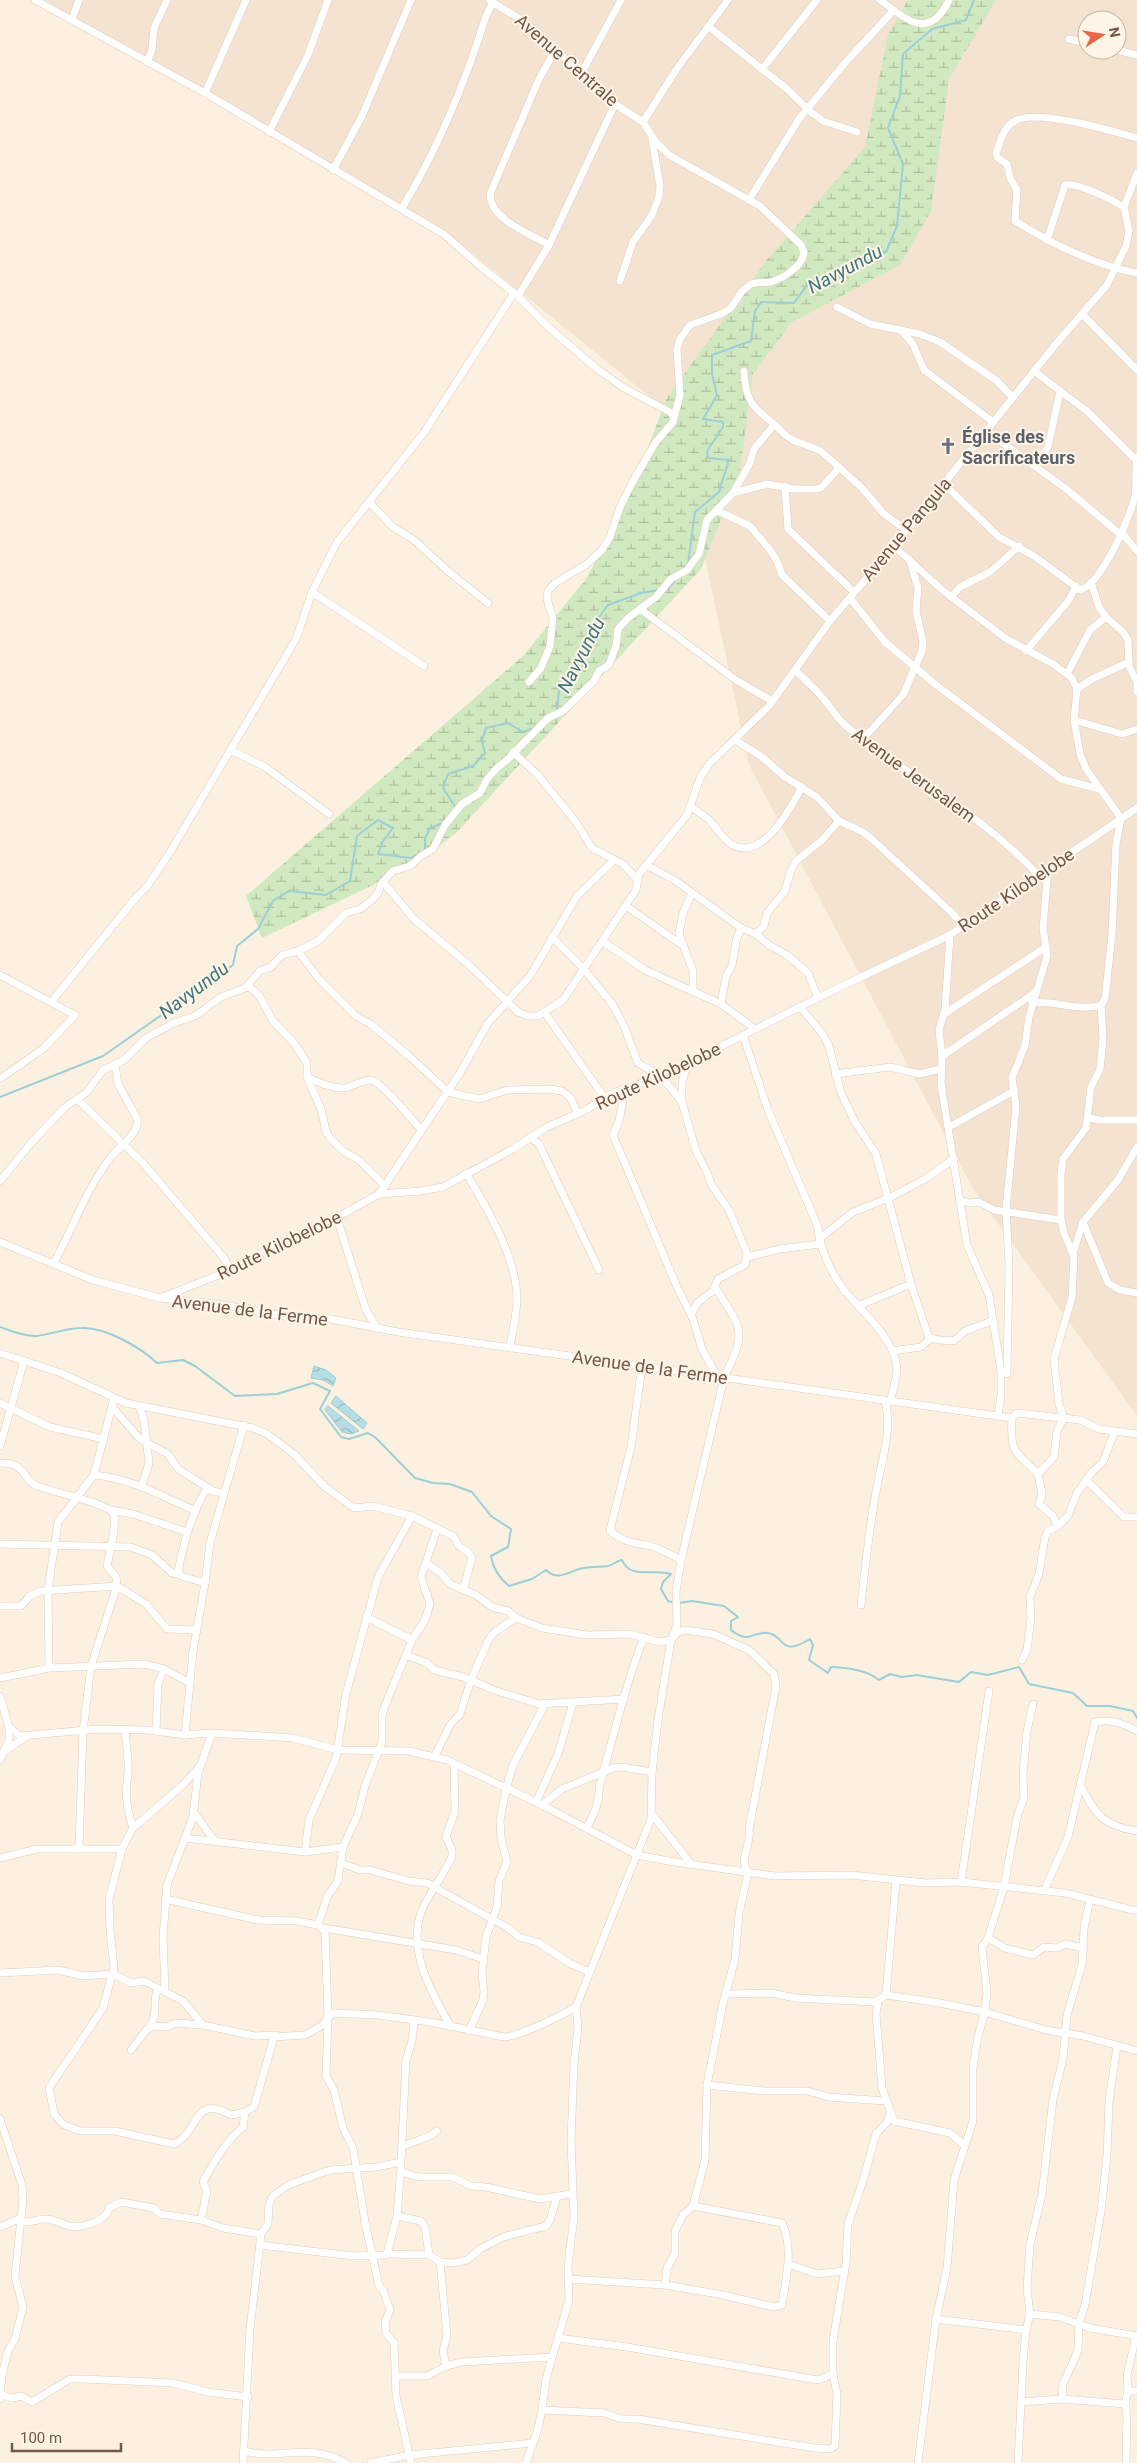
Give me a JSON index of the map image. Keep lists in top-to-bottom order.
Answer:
{
  "streets": {
    "street": [
      "Avenue Centrale",
      "Avenue Pangula",
      "Avenue Jerusalem",
      "Route Kilobelobe",
      "Avenue de la Ferme"
    ]
  },
  "crossings": [
    ["Avenue Pangula", "Avenue Jerusalem"],
    ["Avenue Jerusalem", "Route Kilobelobe"],
    ["Route Kilobelobe", "Avenue de la Ferme"]
  ],
  "water": ["Navyundu"],
  "places": {
    "church": ["Église des Sacrificateurs"]
  },
  "scale_bar": "100 m",
  "north": "right"
}
